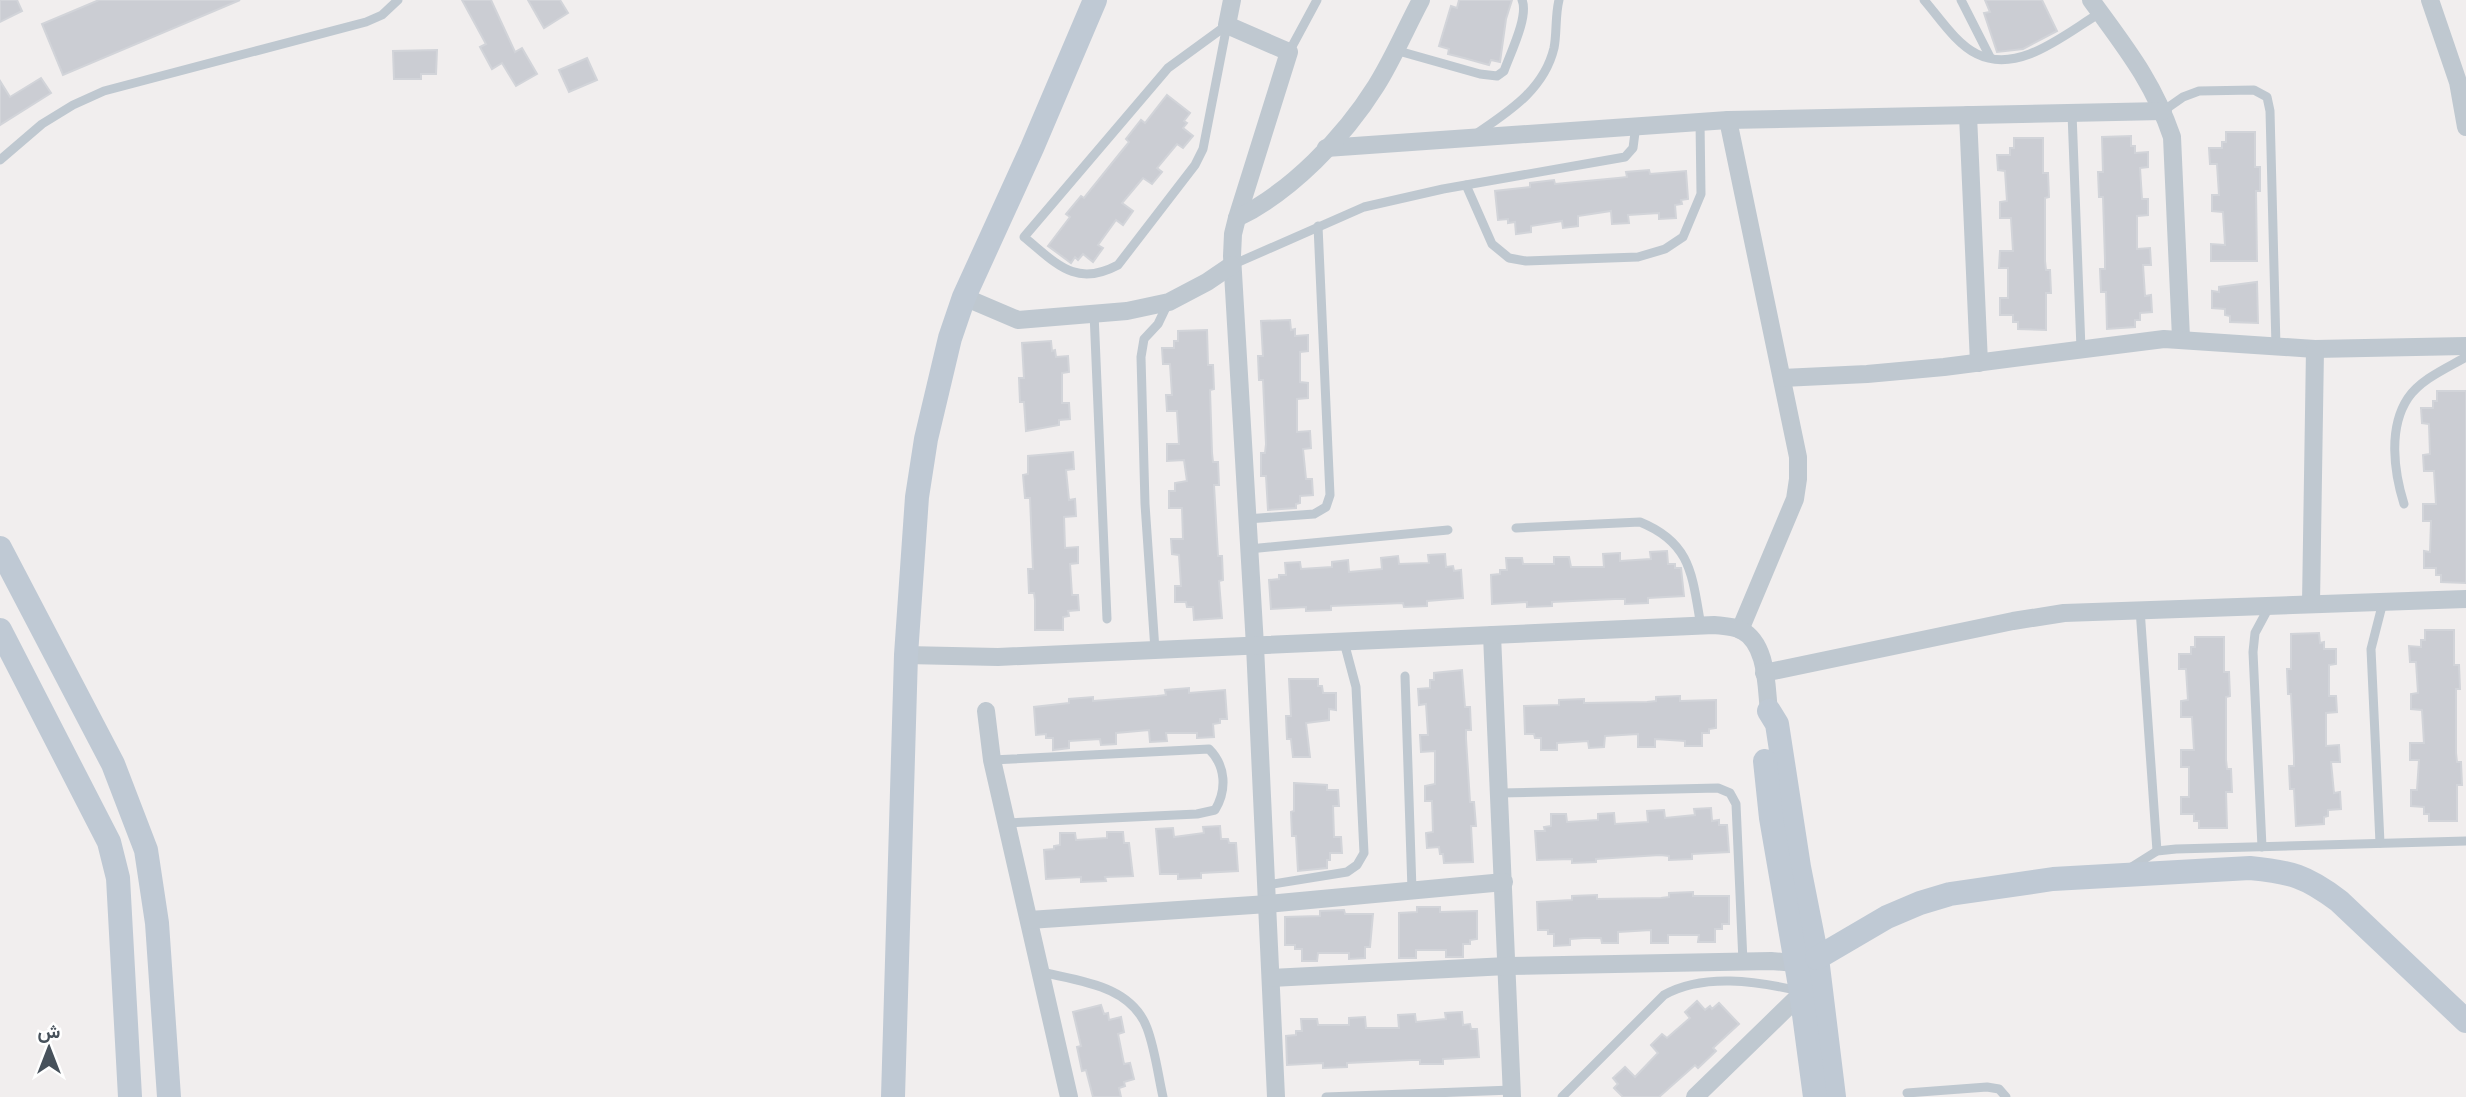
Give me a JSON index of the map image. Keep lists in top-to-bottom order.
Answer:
{
  "north": "top"
}
